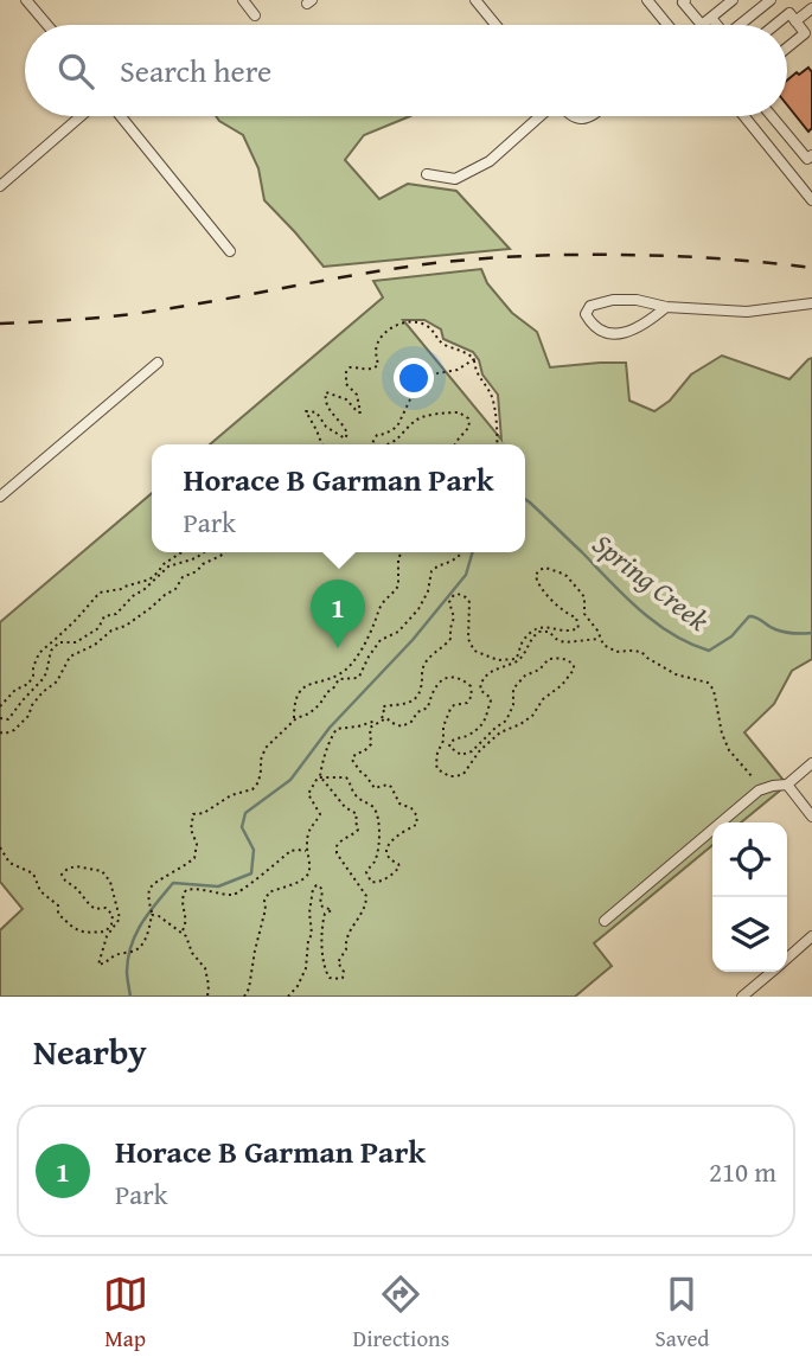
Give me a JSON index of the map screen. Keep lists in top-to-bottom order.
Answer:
{
  "water": ["Spring Creek"],
  "page": {
    "search": "Search here",
    "popup": ["Horace B Garman Park", "Park"],
    "pins": "1",
    "heading": "Nearby",
    "list": [
      {
        "mark": "1",
        "name": "Horace B Garman Park",
        "note": "Park",
        "value": "210 m"
      }
    ],
    "nav": ["Map", "Directions", "Saved"]
  }
}
